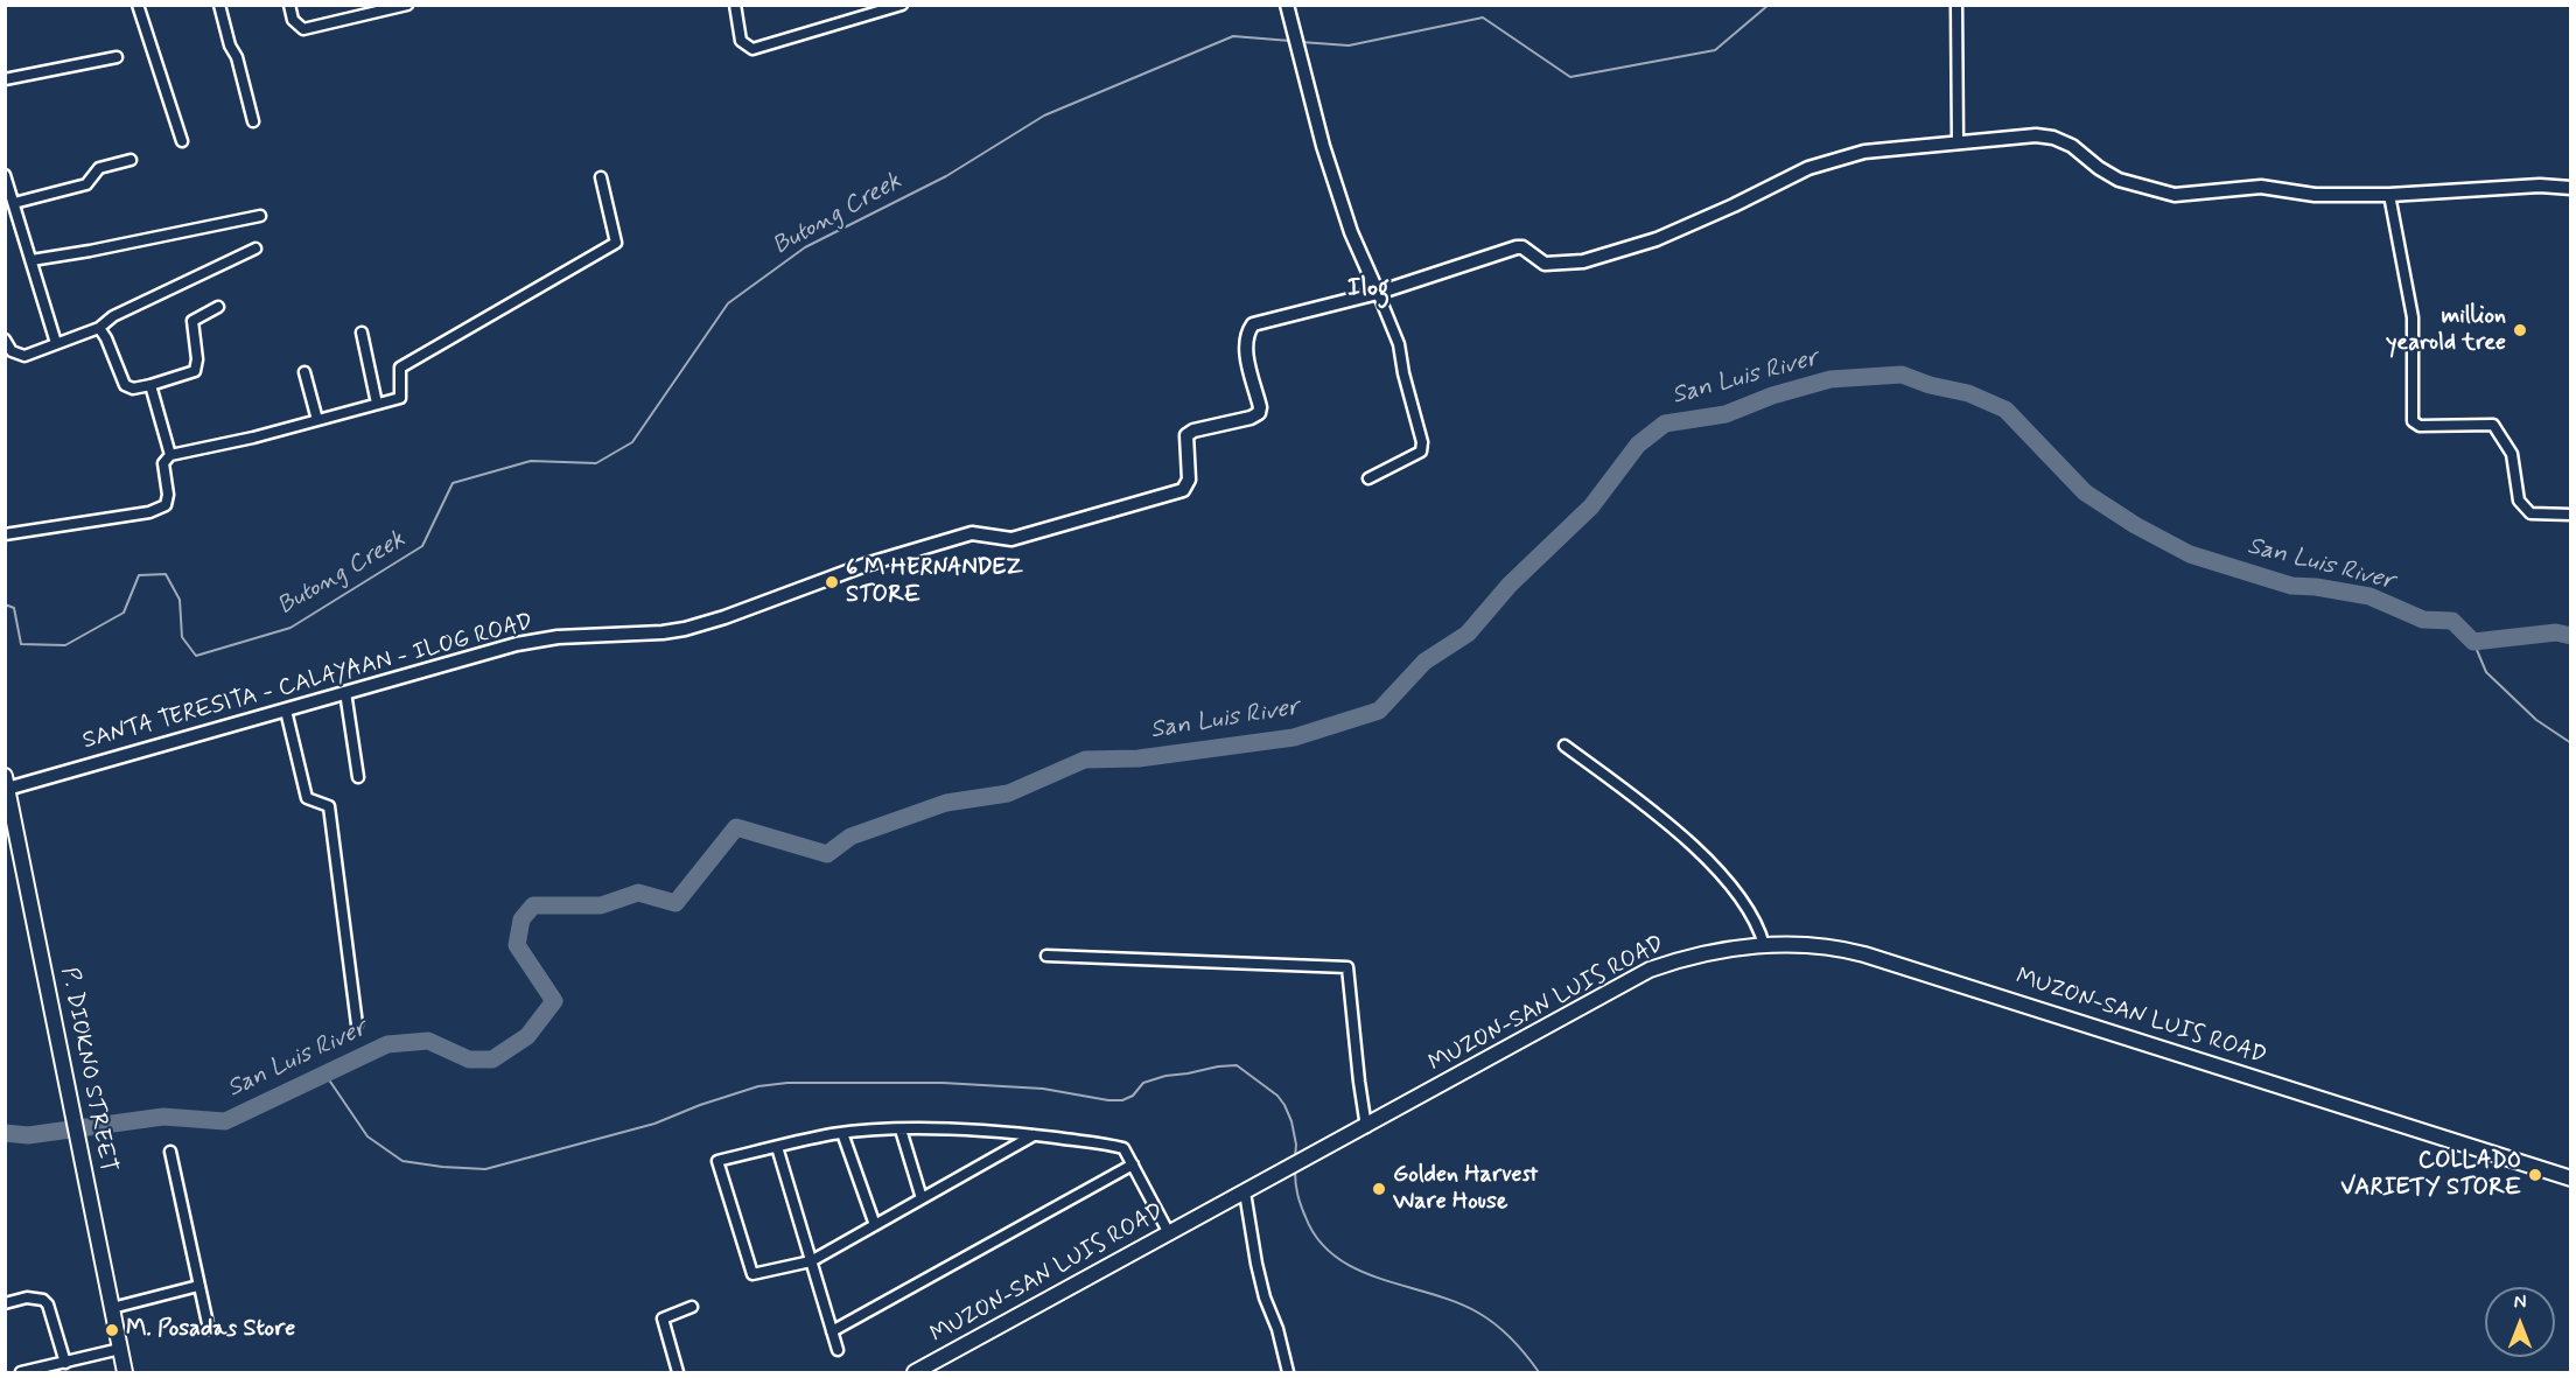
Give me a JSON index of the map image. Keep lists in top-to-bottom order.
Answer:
{
  "streets": {
    "main road": ["MUZON-SAN LUIS ROAD", "P. DIOKNO STREET"],
    "street": ["SANTA TERESITA - CALAYAAN - ILOG ROAD"]
  },
  "crossings": [
    ["SANTA TERESITA - CALAYAAN - ILOG ROAD", "P. DIOKNO STREET"]
  ],
  "districts": ["Ilog"],
  "water": ["Butong Creek", "San Luis River"],
  "places": [
    "million yearold tree",
    "6 M HERNANDEZ STORE",
    "COLLADO VARIETY STORE",
    "Golden Harvest Ware House",
    "M. Posadas Store"
  ],
  "north": "top"
}
